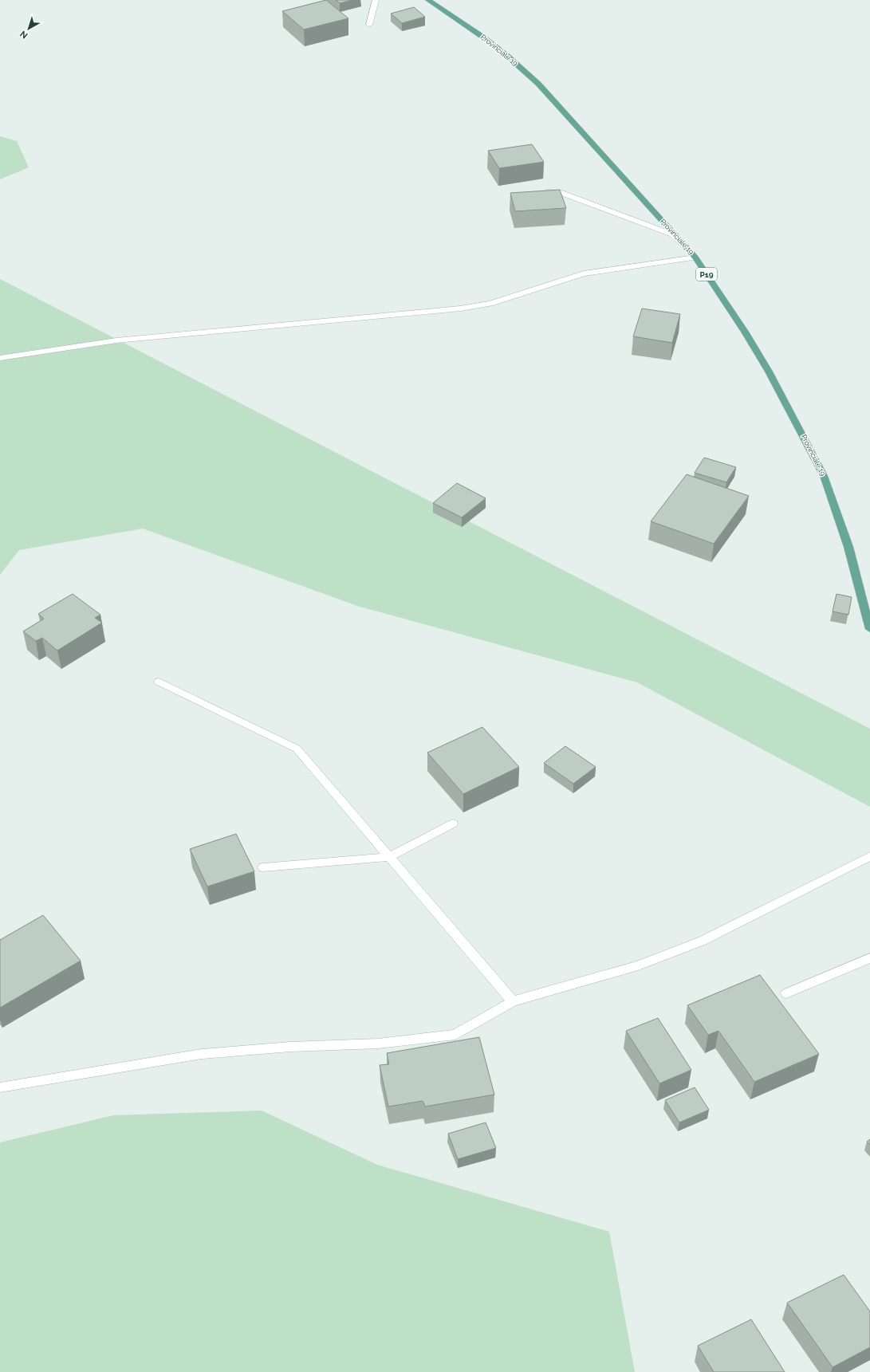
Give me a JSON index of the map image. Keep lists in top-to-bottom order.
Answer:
{
  "streets": {
    "main road": ["Provinciale 19", "P19"]
  },
  "north": "bottom left"
}
